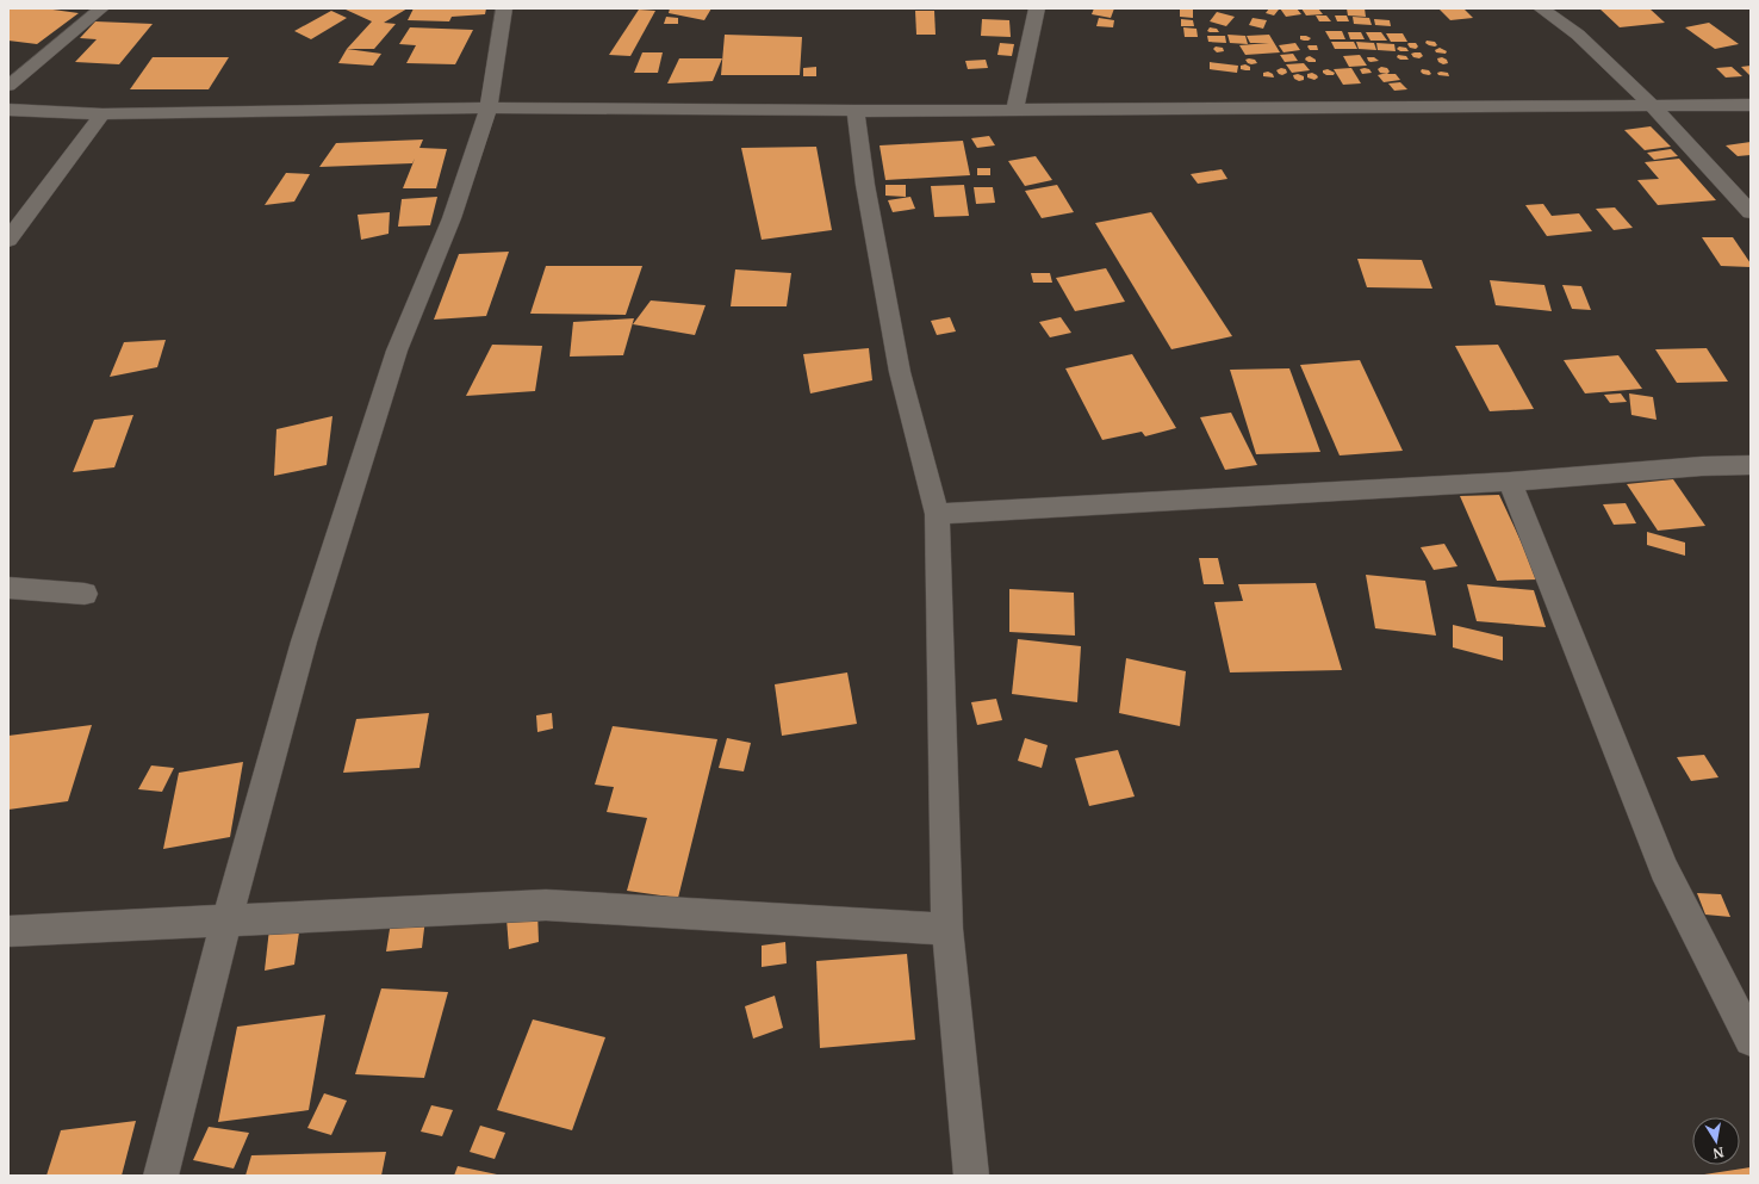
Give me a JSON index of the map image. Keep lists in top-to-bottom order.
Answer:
{
  "north": "bottom"
}
